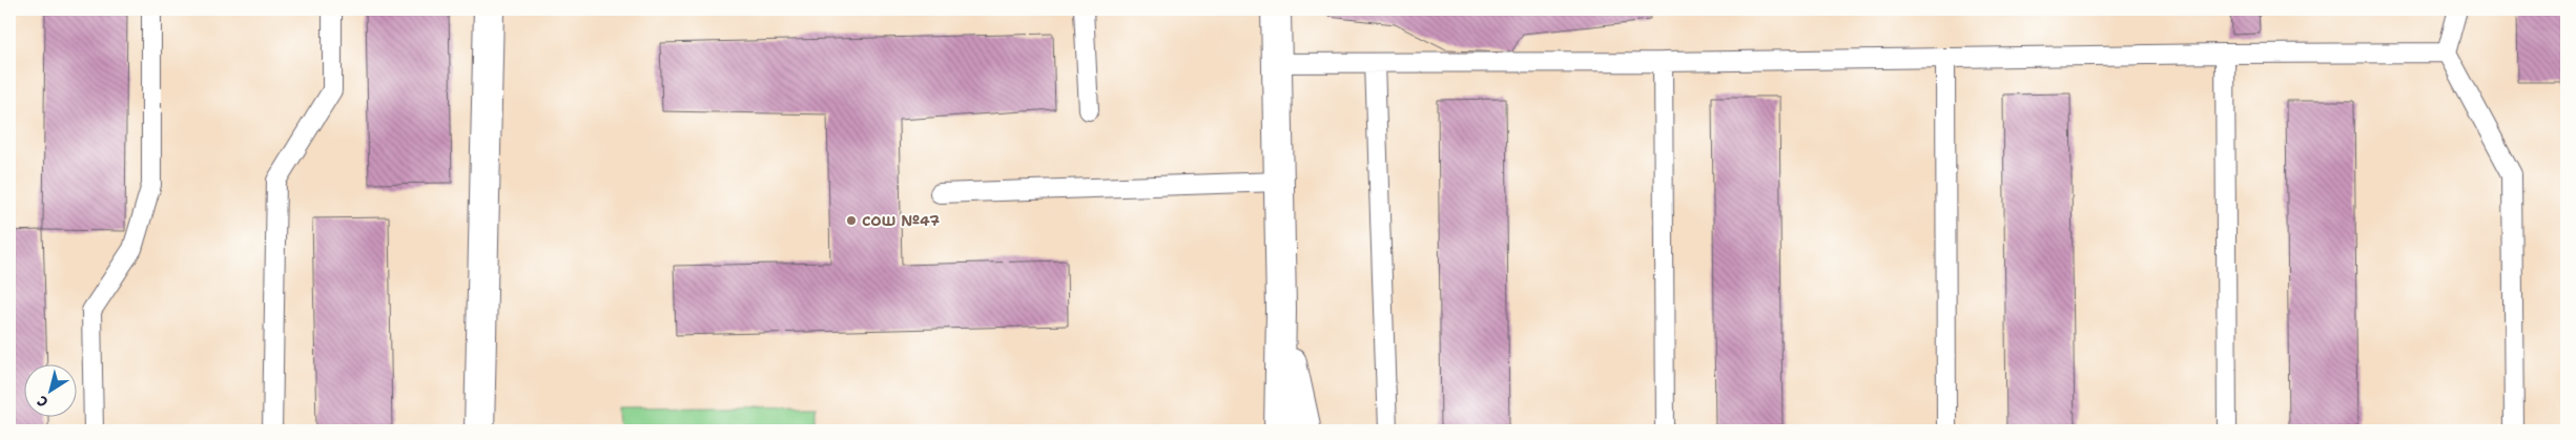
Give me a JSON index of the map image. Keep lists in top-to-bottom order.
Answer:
{
  "places": ["СОШ №47"],
  "north": "bottom left"
}
